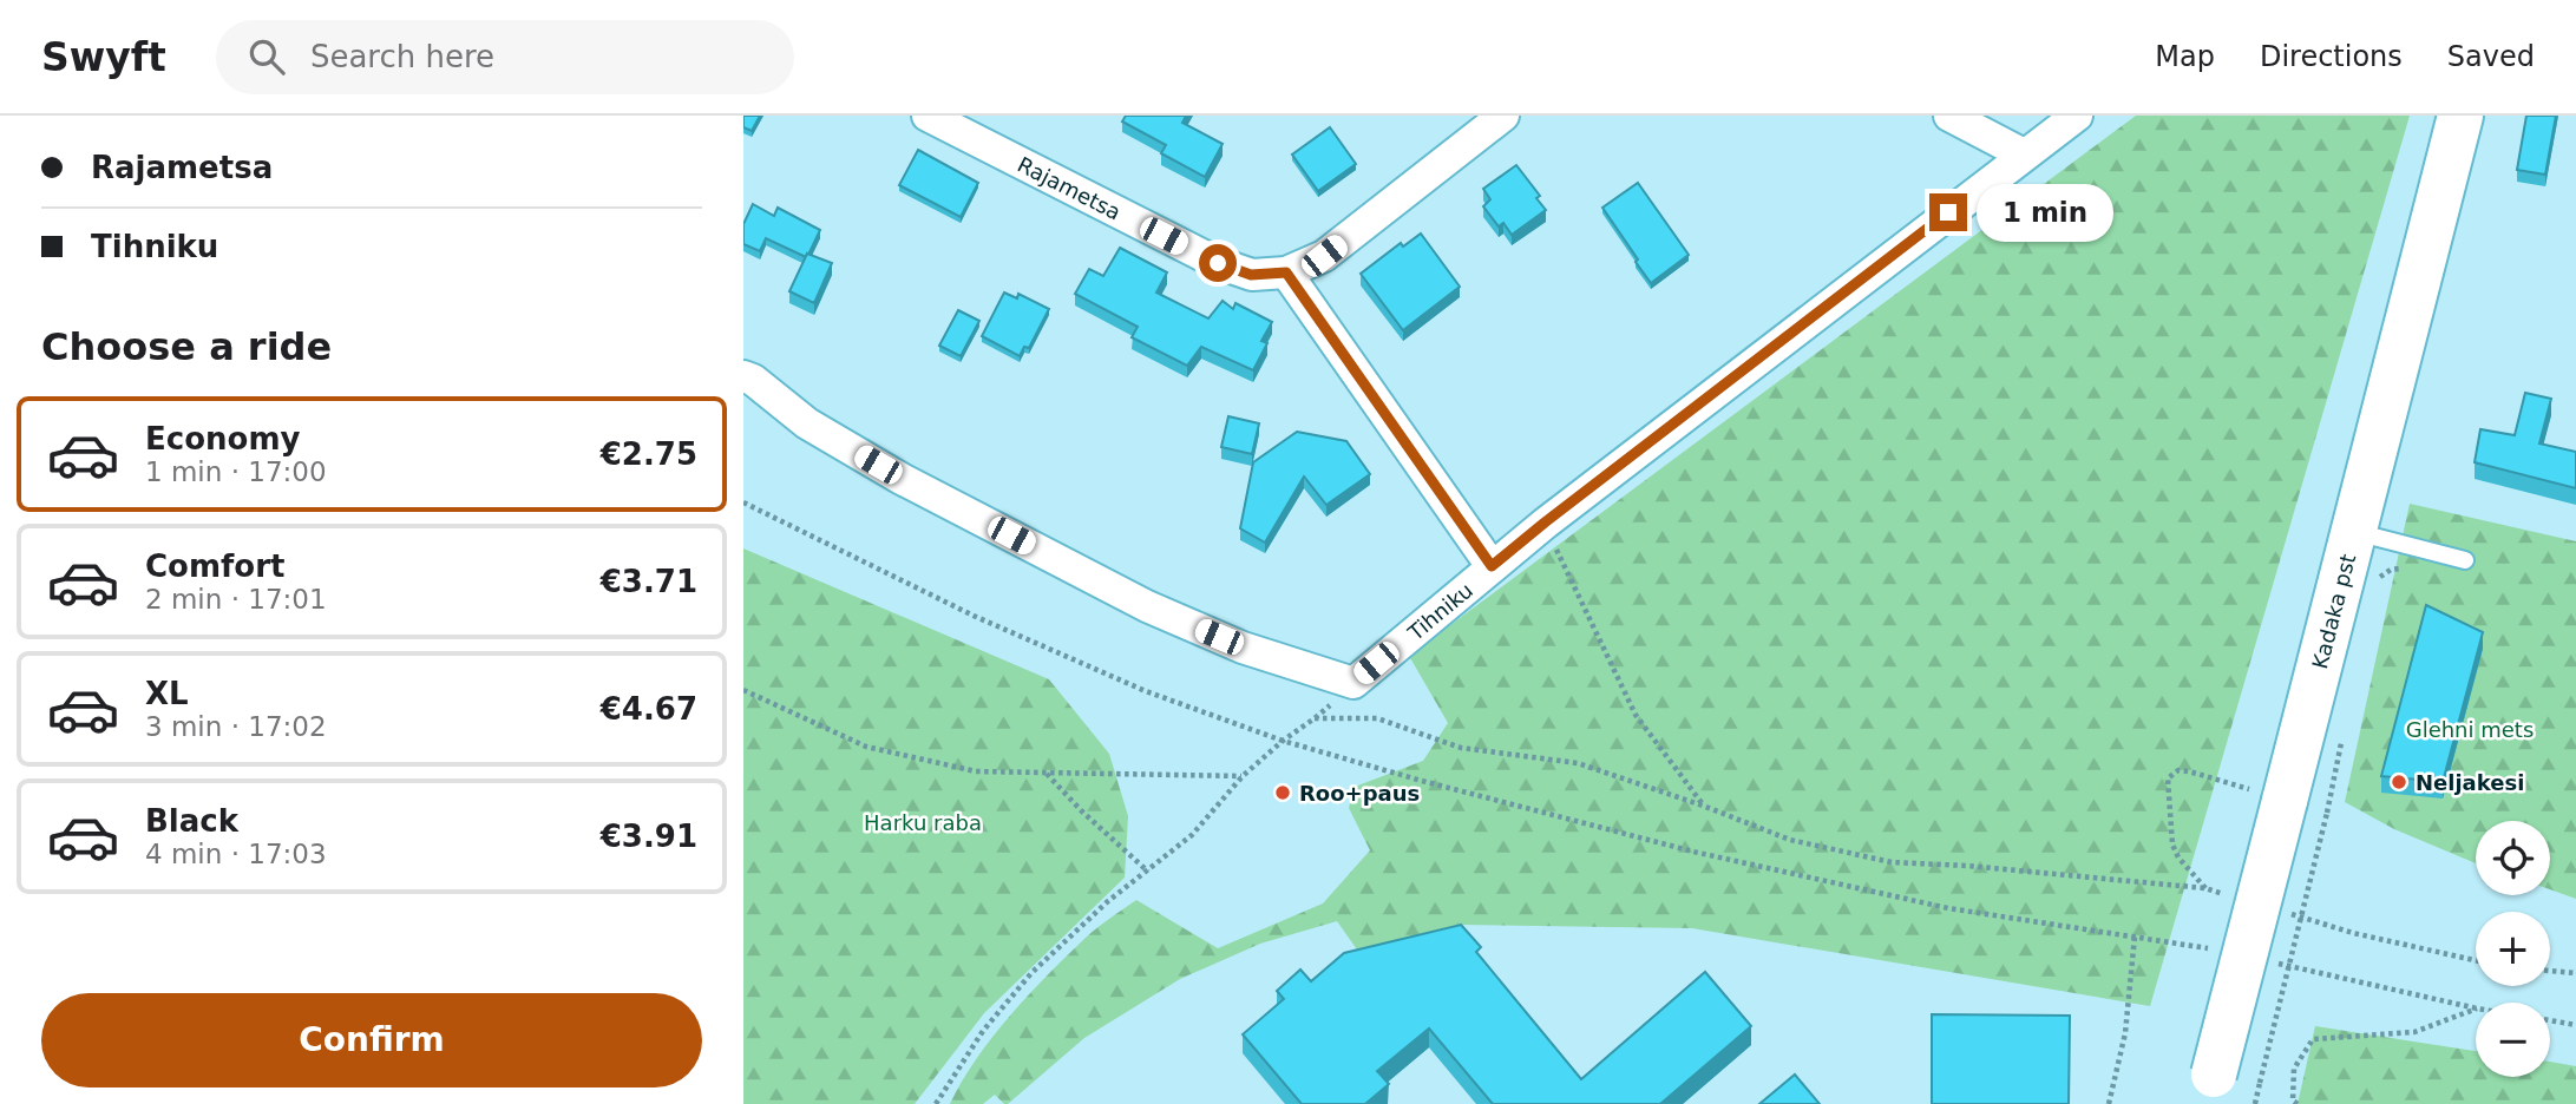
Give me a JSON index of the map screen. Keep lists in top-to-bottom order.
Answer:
{
  "streets": {
    "main road": ["Kadaka pst"],
    "street": ["Rajametsa", "Tihniku"]
  },
  "parks": ["Glehni mets", "Harku raba"],
  "places": ["Neljakesi", "Roo+paus"],
  "page": {
    "header": "Swyft",
    "search": "Search here",
    "nav": ["Map", "Directions", "Saved"],
    "banner": ["Rajametsa", "Tihniku"],
    "bubble": "1 min",
    "heading": "Choose a ride",
    "list": [
      {
        "name": "Economy",
        "note": "1 min · 17:00",
        "value": "€2.75"
      },
      {
        "name": "Comfort",
        "note": "2 min · 17:01",
        "value": "€3.71"
      },
      {
        "name": "XL",
        "note": "3 min · 17:02",
        "value": "€4.67"
      },
      {
        "name": "Black",
        "note": "4 min · 17:03",
        "value": "€3.91"
      }
    ],
    "map_buttons": ["+", "−"],
    "buttons": "Confirm"
  }
}
